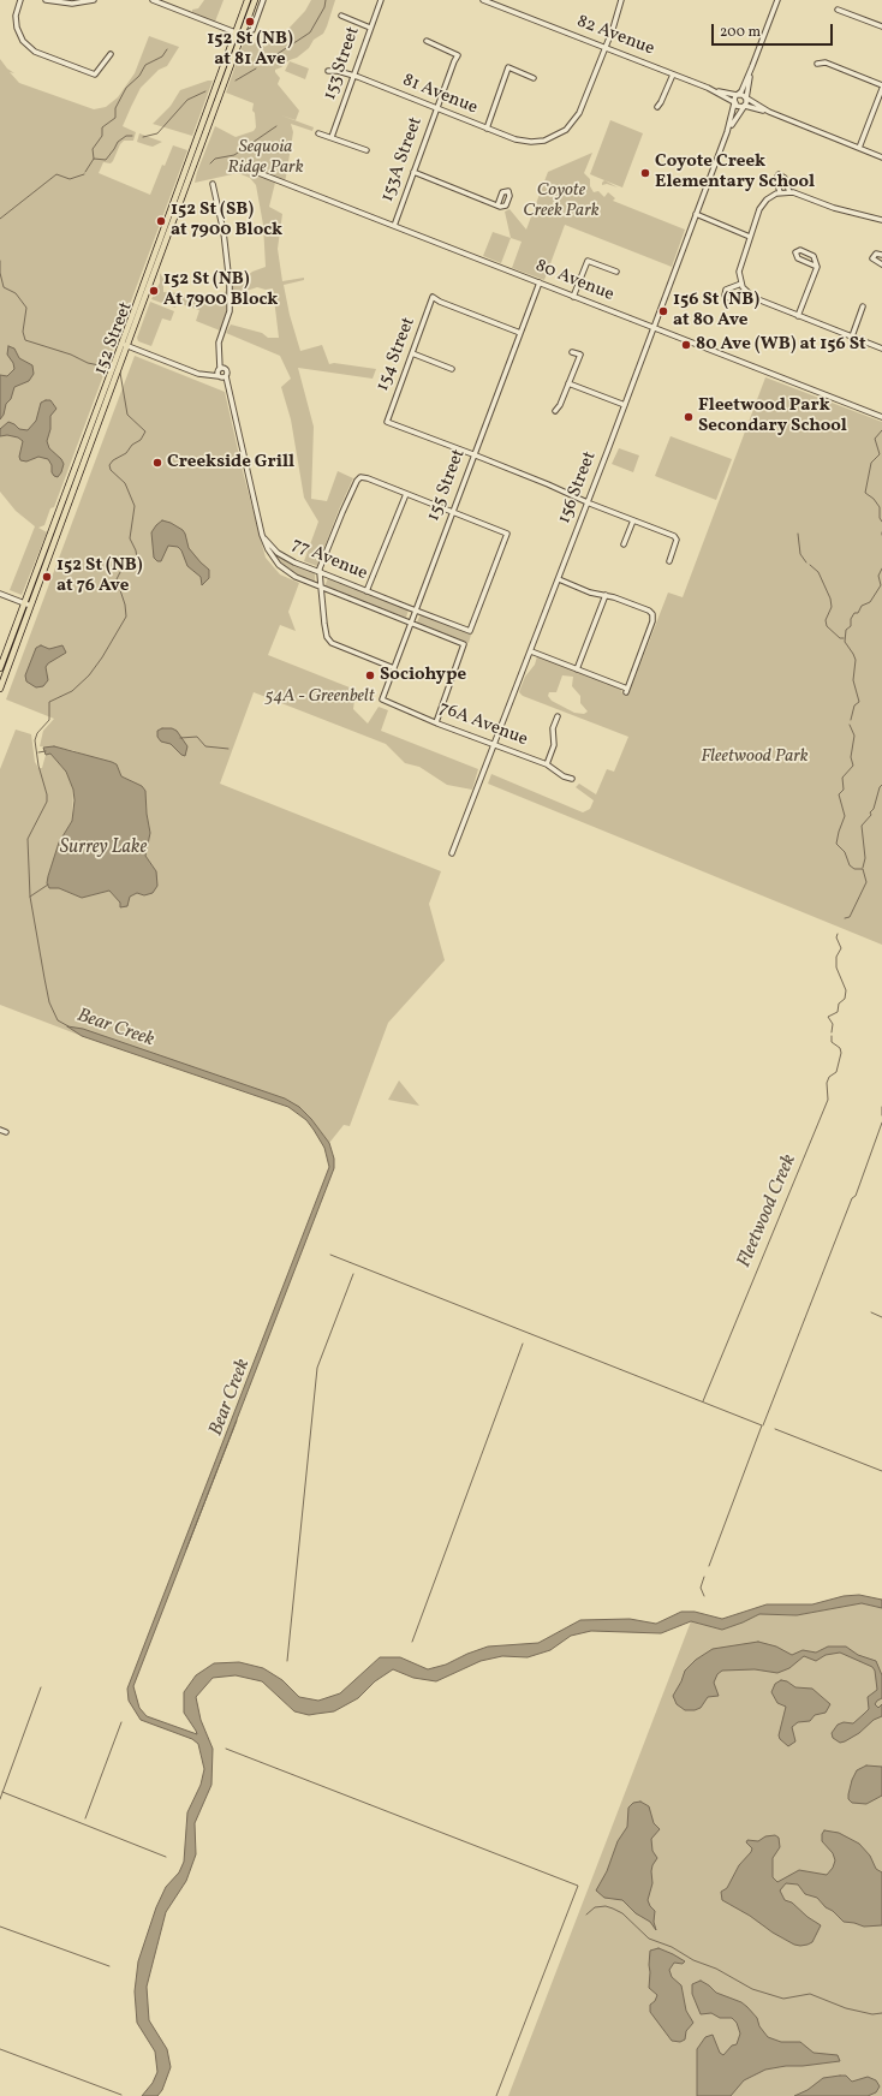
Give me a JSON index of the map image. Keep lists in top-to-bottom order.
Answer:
{
  "streets": {
    "main road": ["152 Street"],
    "street": [
      "82 Avenue",
      "153 Street",
      "81 Avenue",
      "153A Street",
      "80 Avenue",
      "154 Street",
      "155 Street",
      "156 Street",
      "77 Avenue",
      "76A Avenue"
    ]
  },
  "crossings": [
    ["82 Avenue", "81 Avenue"],
    ["82 Avenue", "156 Street"],
    ["153 Street", "81 Avenue"],
    ["81 Avenue", "153A Street"],
    ["153A Street", "80 Avenue"],
    ["80 Avenue", "155 Street"],
    ["80 Avenue", "156 Street"],
    ["154 Street", "155 Street"],
    ["155 Street", "77 Avenue"],
    ["155 Street", "76A Avenue"],
    ["156 Street", "76A Avenue"],
    ["77 Avenue", "76A Avenue"]
  ],
  "water": ["Surrey Lake", "Bear Creek", "Fleetwood Creek"],
  "parks": [
    "Sequoia Ridge Park",
    "Coyote Creek Park",
    "54A - Greenbelt",
    "Fleetwood Park"
  ],
  "places": [
    "152 St (NB) at 81 Ave",
    "Coyote Creek Elementary School",
    "152 St (SB) at 7900 Block",
    "152 St (NB) At 7900 Block",
    "156 St (NB) at 80 Ave",
    "80 Ave (WB) at 156 St",
    "Fleetwood Park Secondary School",
    "Creekside Grill",
    "152 St (NB) at 76 Ave",
    "Sociohype"
  ],
  "scale_bar": "200 m"
}
